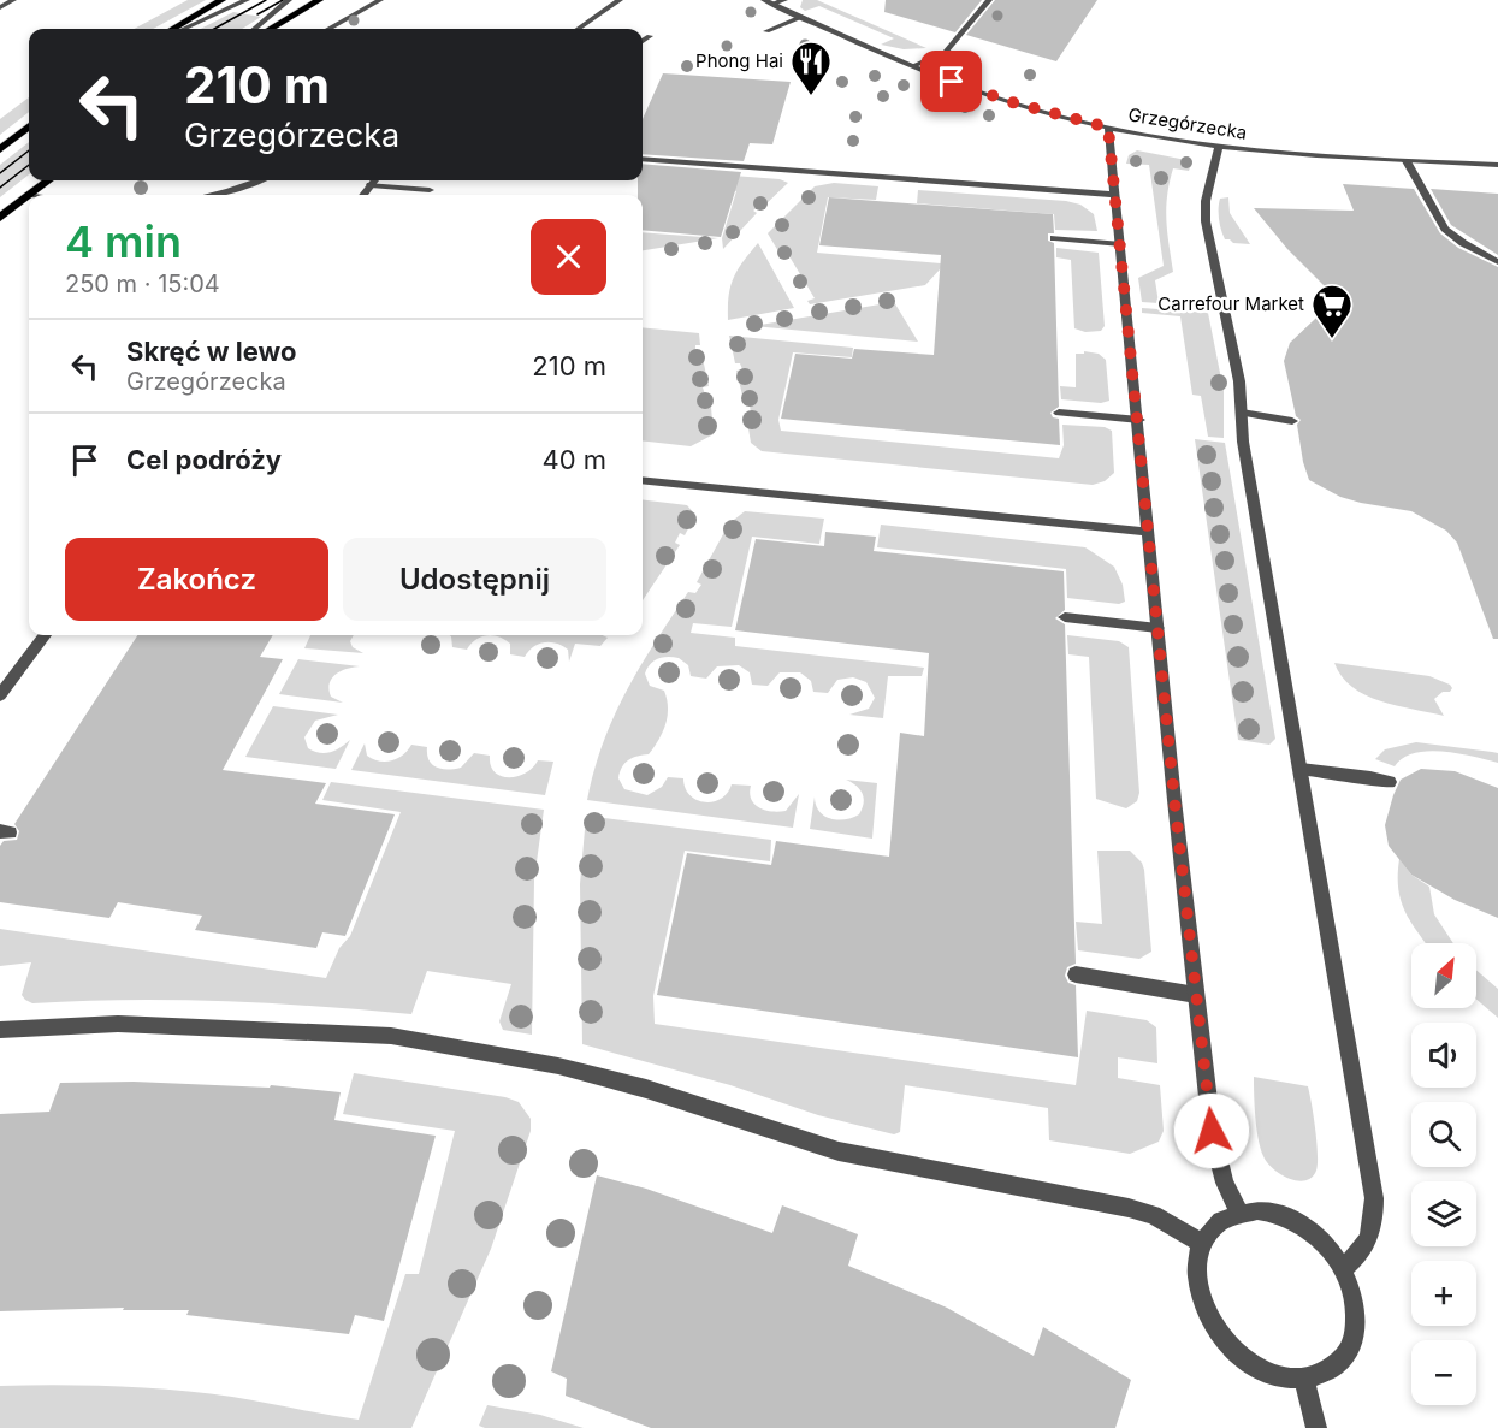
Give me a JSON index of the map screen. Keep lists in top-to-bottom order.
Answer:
{
  "streets": {
    "street": ["Grzegórzecka"]
  },
  "places": {
    "restaurant": ["Phong Hai"],
    "supermarket": ["Carrefour Market"]
  },
  "north": "top right",
  "page": {
    "turn": ["210 m", "Grzegórzecka"],
    "heading": ["4 min", "250 m · 15:04"],
    "list": [
      {
        "name": "Skręć w lewo",
        "note": "Grzegórzecka",
        "value": "210 m"
      },
      {
        "name": "Cel podróży",
        "value": "40 m"
      }
    ],
    "buttons": ["Zakończ", "Udostępnij"],
    "map_buttons": ["+", "−"]
  }
}
